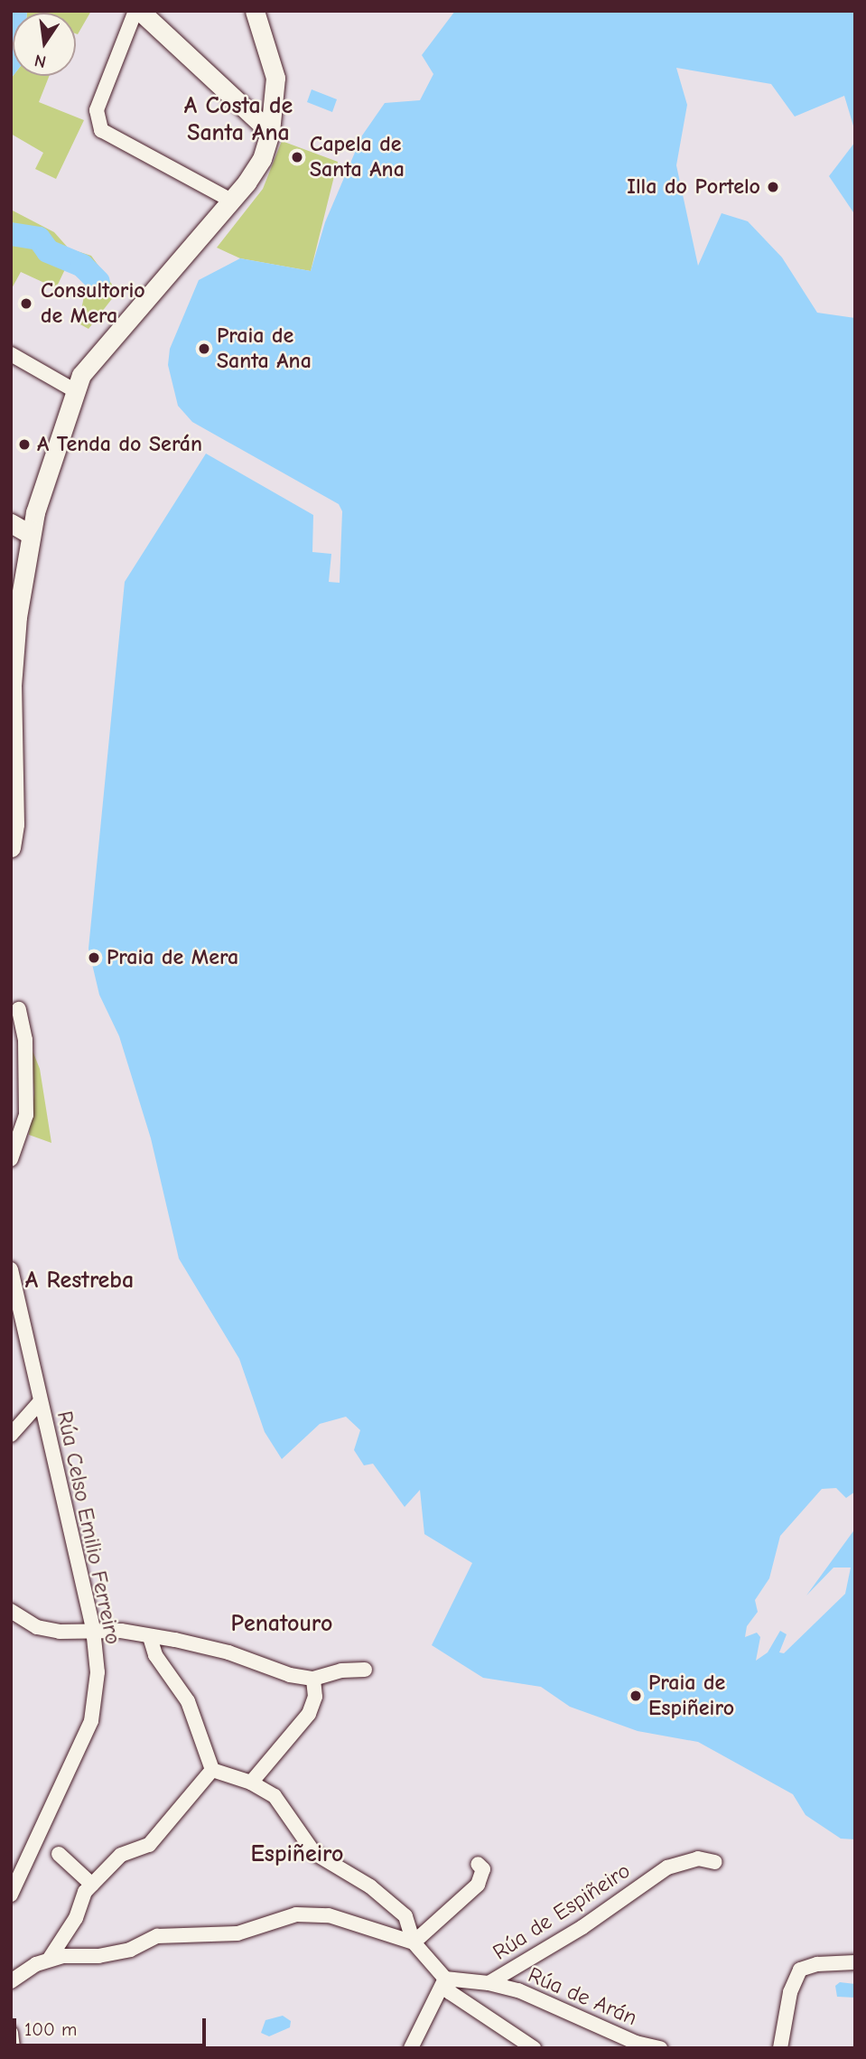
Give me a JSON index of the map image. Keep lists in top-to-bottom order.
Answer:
{
  "streets": {
    "street": ["Rúa Celso Emilio Ferreiro", "Rúa de Espiñeiro", "Rúa de Arán"]
  },
  "crossings": [
    ["Rúa de Espiñeiro", "Rúa de Arán"]
  ],
  "districts": [
    "A Costa de Santa Ana",
    "A Restreba",
    "Penatouro",
    "Espiñeiro"
  ],
  "places": [
    "Capela de Santa Ana",
    "Illa do Portelo",
    "Consultorio de Mera",
    "Praia de Santa Ana",
    "A Tenda do Serán",
    "Praia de Mera",
    "Praia de Espiñeiro"
  ],
  "scale_bar": "100 m",
  "north": "bottom"
}
